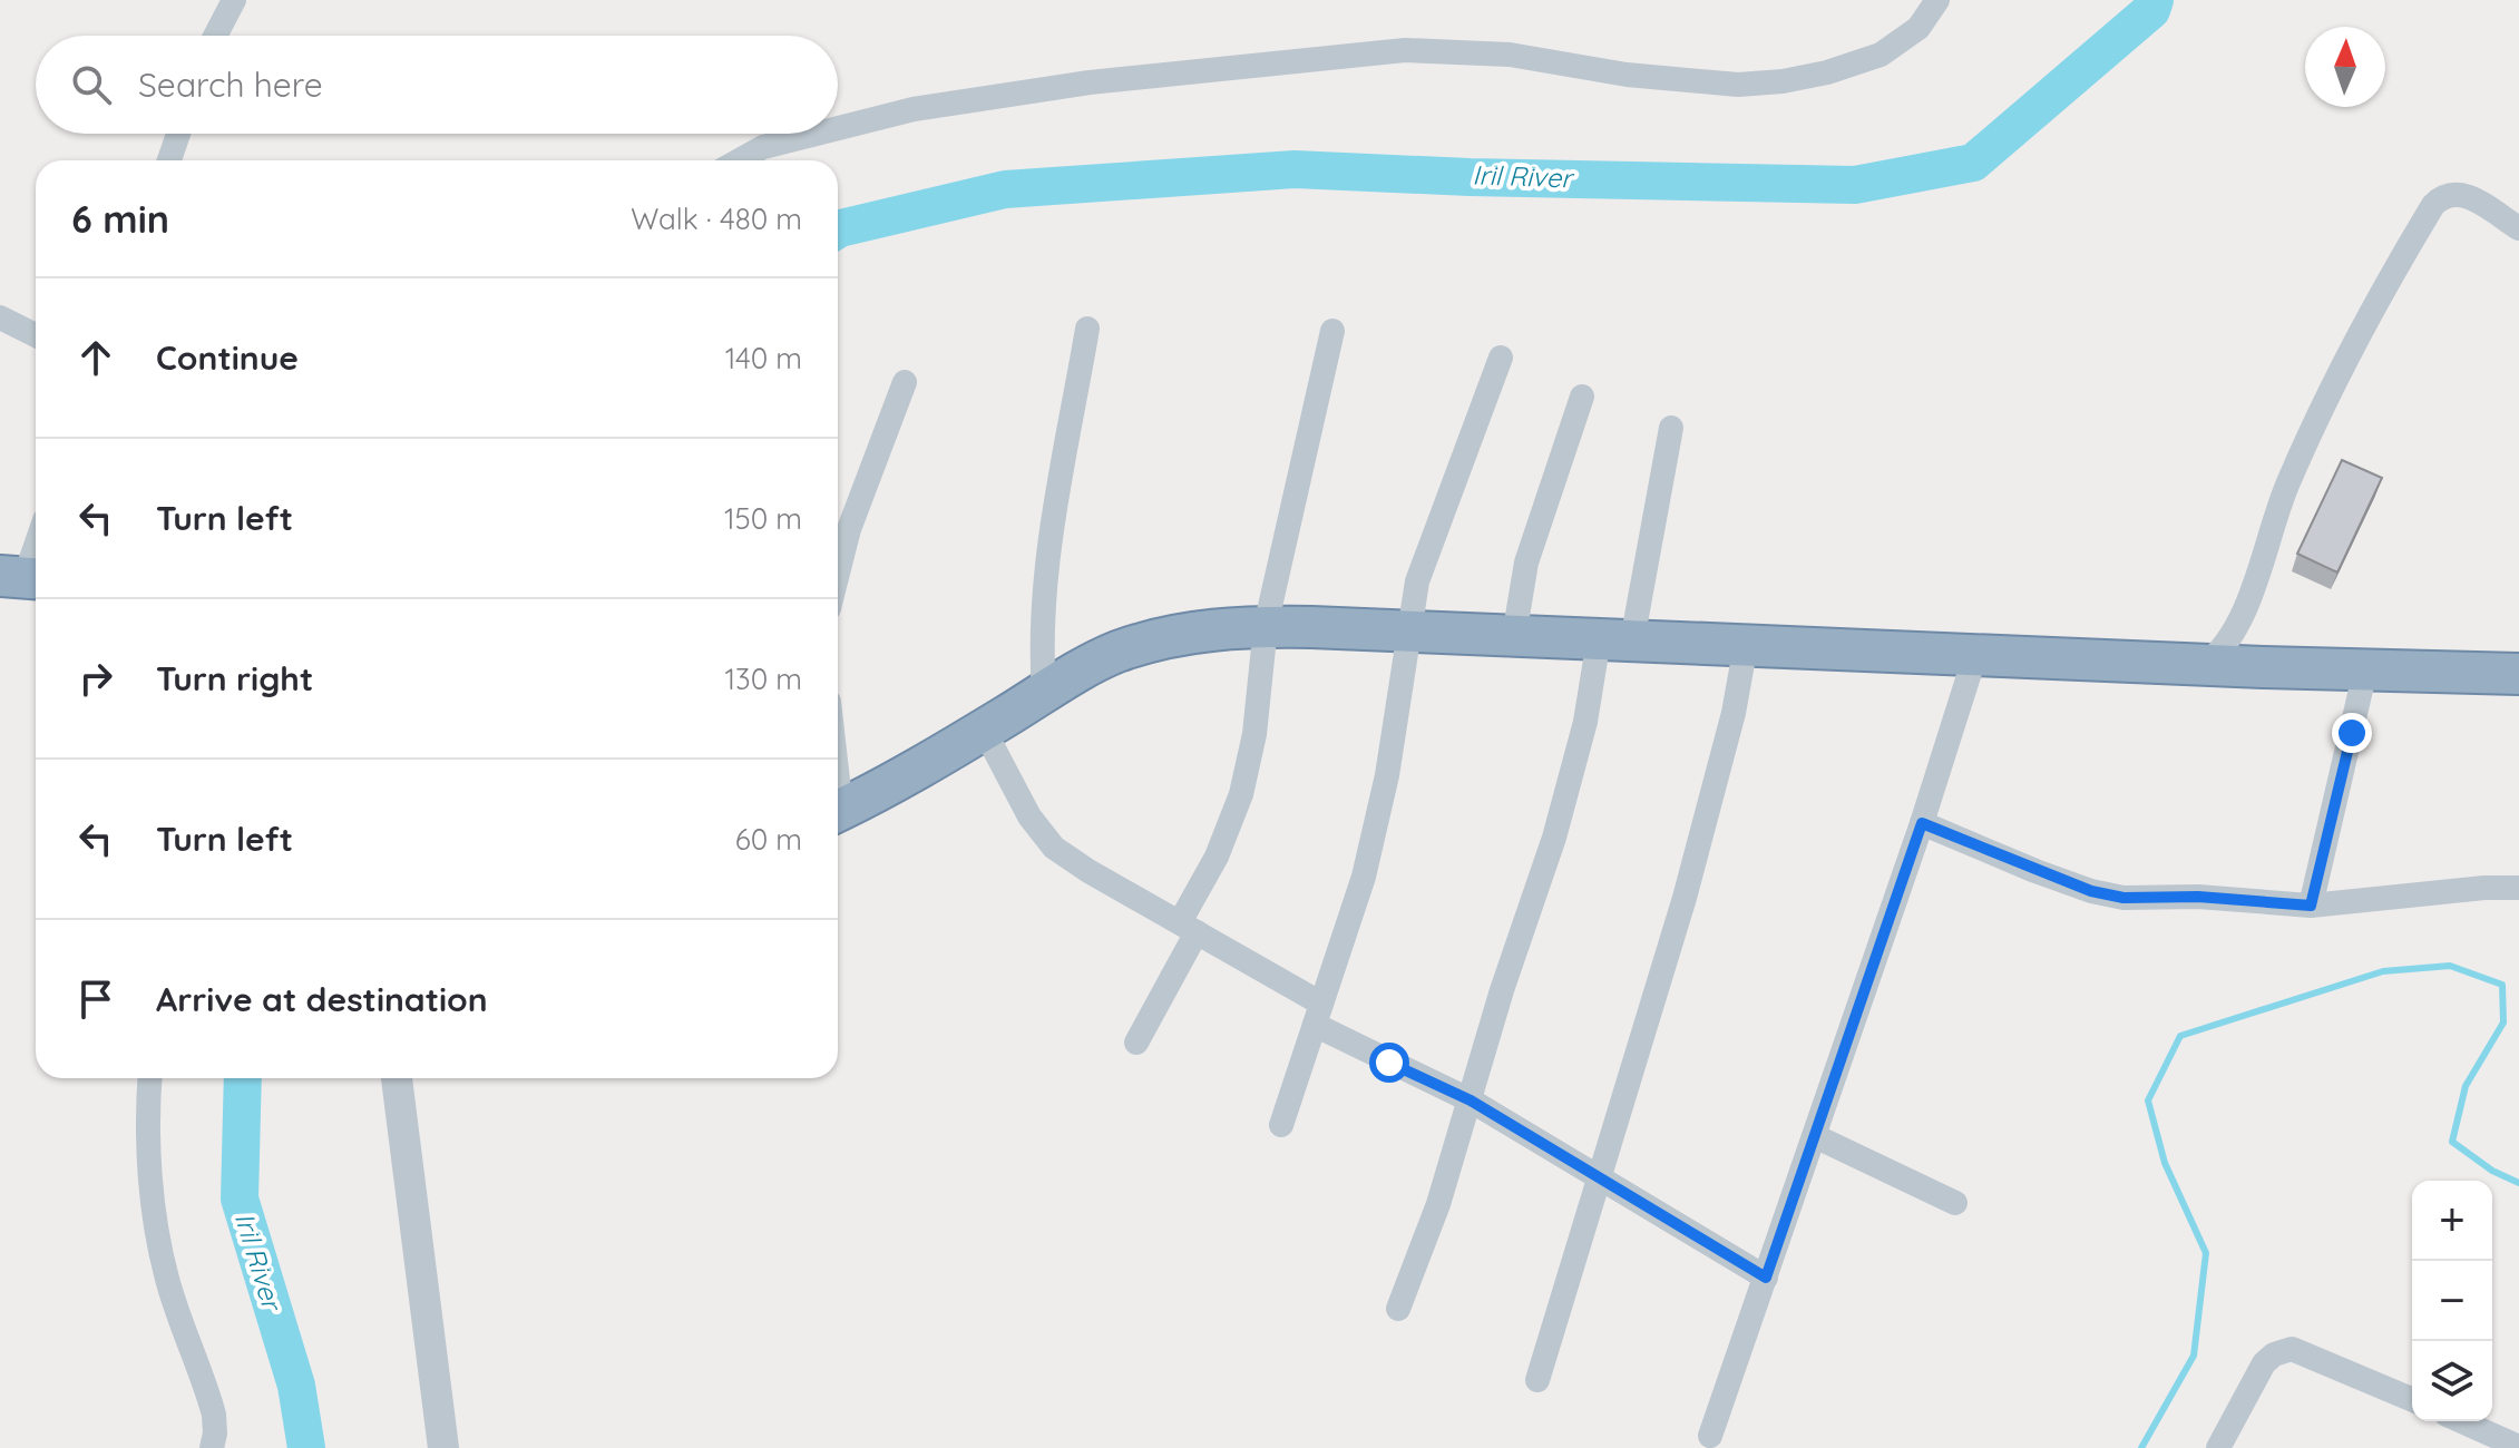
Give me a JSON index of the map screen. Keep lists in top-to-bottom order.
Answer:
{
  "water": ["Iril River"],
  "north": "top",
  "page": {
    "search": "Search here",
    "heading": ["6 min", "Walk · 480 m"],
    "list": [
      ["Continue", "140 m"],
      ["Turn left", "150 m"],
      ["Turn right", "130 m"],
      ["Turn left", "60 m"],
      "Arrive at destination"
    ],
    "map_buttons": ["+", "−"]
  }
}
